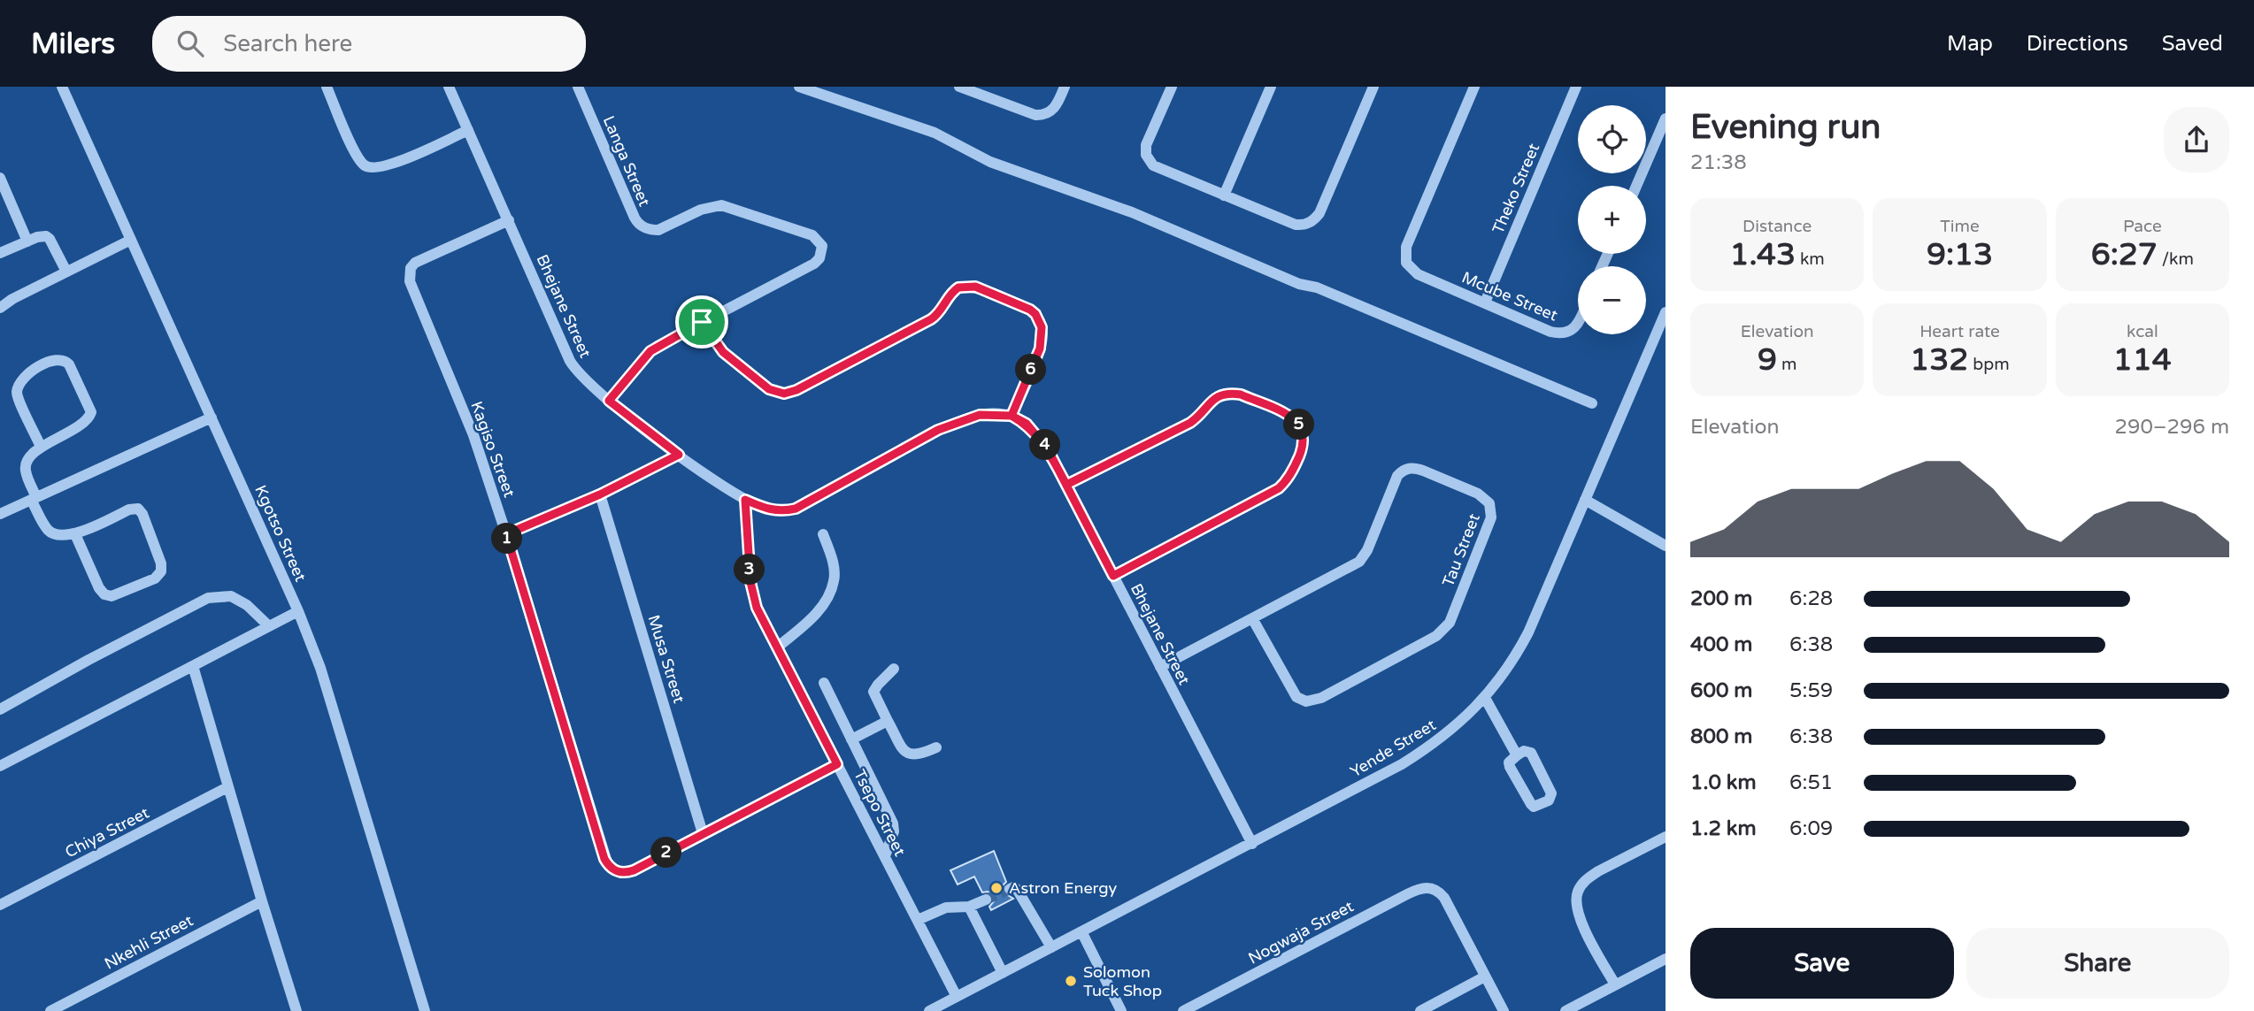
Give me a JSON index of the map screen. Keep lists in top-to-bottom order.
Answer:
{
  "streets": {
    "street": [
      "Langa Street",
      "Theko Street",
      "Mcube Street",
      "Bhejane Street",
      "Kagiso Street",
      "Kgotso Street",
      "Tau Street",
      "Musa Street",
      "Yende Street",
      "Tsepo Street",
      "Chiya Street",
      "Nogwaja Street",
      "Nkehli Street"
    ]
  },
  "crossings": [
    ["Langa Street", "Bhejane Street"],
    ["Theko Street", "Mcube Street"],
    ["Bhejane Street", "Kagiso Street"],
    ["Bhejane Street", "Tau Street"],
    ["Bhejane Street", "Yende Street"],
    ["Bhejane Street", "Tsepo Street"],
    ["Kagiso Street", "Musa Street"],
    ["Yende Street", "Tsepo Street"]
  ],
  "places": ["Astron Energy", "Solomon Tuck Shop"],
  "page": {
    "header": "Milers",
    "search": "Search here",
    "nav": ["Map", "Directions", "Saved"],
    "heading": ["Evening run", "21:38"],
    "map_buttons": ["+", "−"],
    "stats": [
      ["Distance", "1.43 km"],
      ["Time", "9:13"],
      ["Pace", "6:27 /km"],
      ["Elevation", "9 m"],
      ["Heart rate", "132 bpm"],
      ["kcal", "114"]
    ],
    "pins": [
      "6",
      "5",
      "4",
      "1",
      "3",
      "2"
    ],
    "chart": ["Elevation", "290–296 m"],
    "list": [
      {
        "name": "200 m",
        "note": "6:28"
      },
      {
        "name": "400 m",
        "note": "6:38"
      },
      {
        "name": "600 m",
        "note": "5:59"
      },
      {
        "name": "800 m",
        "note": "6:38"
      },
      {
        "name": "1.0 km",
        "note": "6:51"
      },
      {
        "name": "1.2 km",
        "note": "6:09"
      }
    ],
    "buttons": ["Save", "Share"]
  }
}
